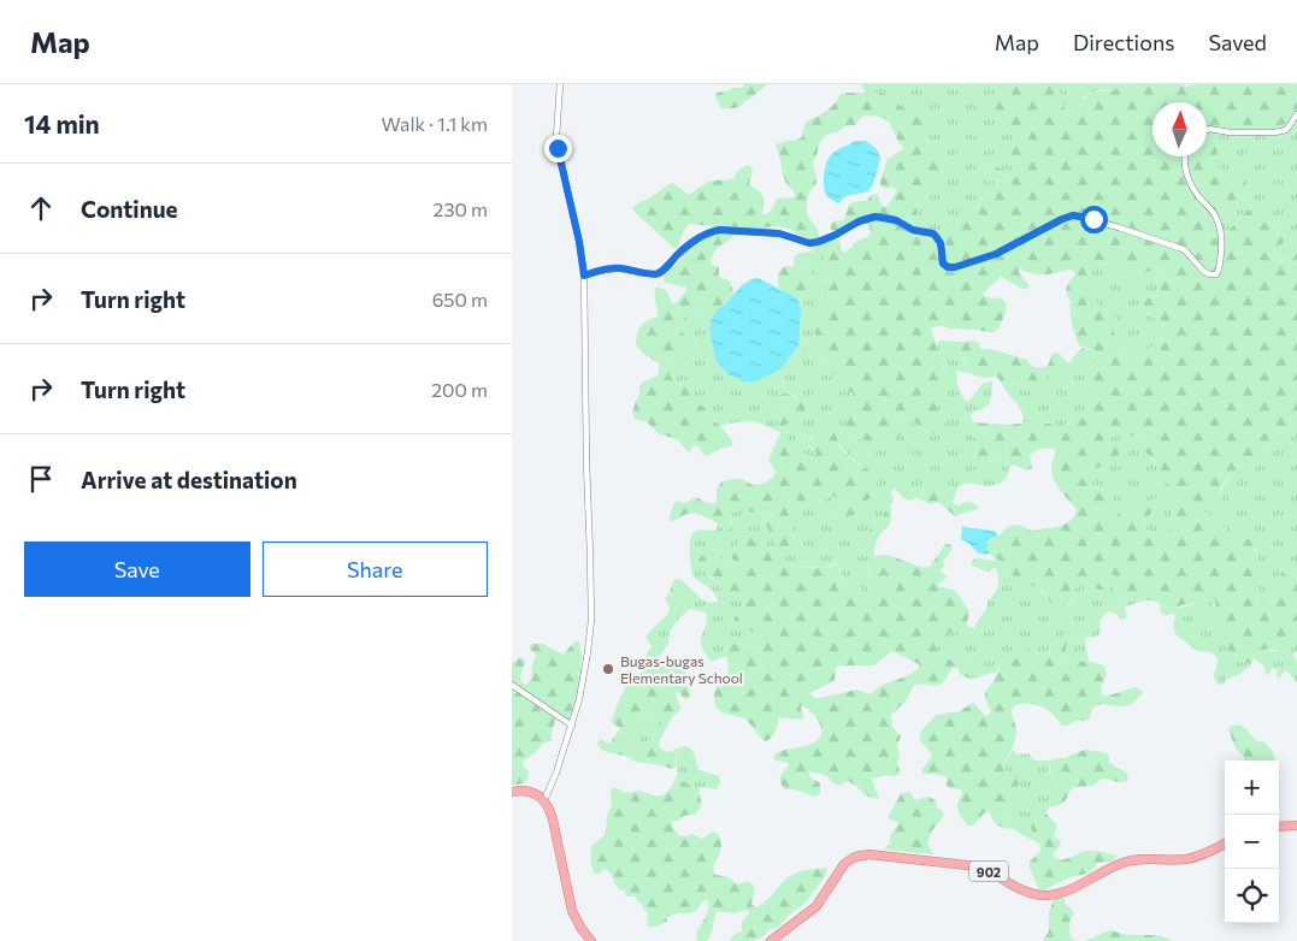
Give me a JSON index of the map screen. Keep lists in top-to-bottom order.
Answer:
{
  "streets": {
    "highway": ["902"]
  },
  "places": ["Bugas-bugas Elementary School"],
  "north": "top",
  "page": {
    "header": "Map",
    "nav": ["Map", "Directions", "Saved"],
    "heading": ["14 min", "Walk · 1.1 km"],
    "list": [
      ["Continue", "230 m"],
      ["Turn right", "650 m"],
      ["Turn right", "200 m"],
      "Arrive at destination"
    ],
    "buttons": ["Save", "Share"],
    "map_buttons": ["+", "−"]
  }
}
